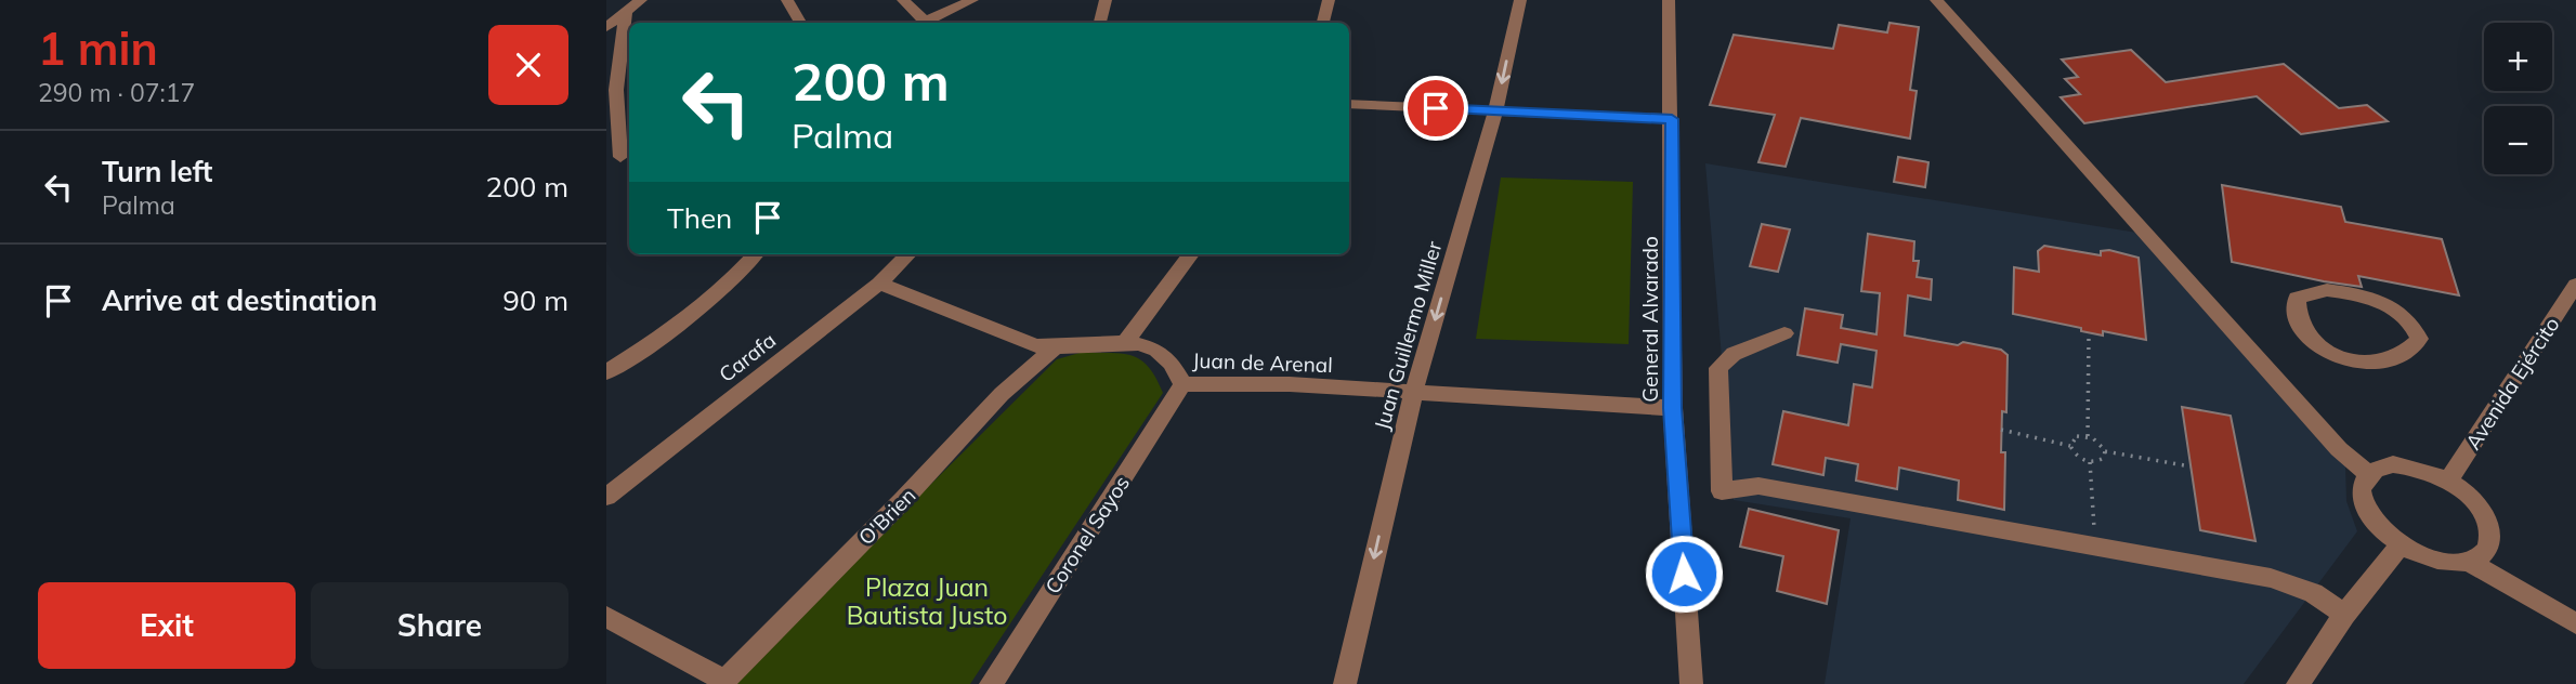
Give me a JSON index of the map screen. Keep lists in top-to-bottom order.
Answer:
{
  "streets": {
    "street": [
      "General Alvarado",
      "Juan Guillermo Miller",
      "Carafa",
      "Juan de Arenal",
      "Avenida Ejército",
      "O'Brien",
      "Coronel Sayos"
    ]
  },
  "crossings": [
    ["General Alvarado", "Juan de Arenal"],
    ["Juan Guillermo Miller", "Juan de Arenal"],
    ["Carafa", "Juan de Arenal"],
    ["Juan de Arenal", "O'Brien"],
    ["Juan de Arenal", "Coronel Sayos"]
  ],
  "one_way": ["Juan Guillermo Miller"],
  "parks": ["Plaza Juan Bautista Justo"],
  "page": {
    "heading": ["1 min", "290 m · 07:17"],
    "map_buttons": ["+", "−"],
    "turn": ["200 m", "Palma"],
    "list": [
      {
        "name": "Turn left",
        "note": "Palma",
        "value": "200 m"
      },
      {
        "name": "Arrive at destination",
        "value": "90 m"
      }
    ],
    "then": "Then",
    "buttons": ["Exit", "Share"]
  }
}
